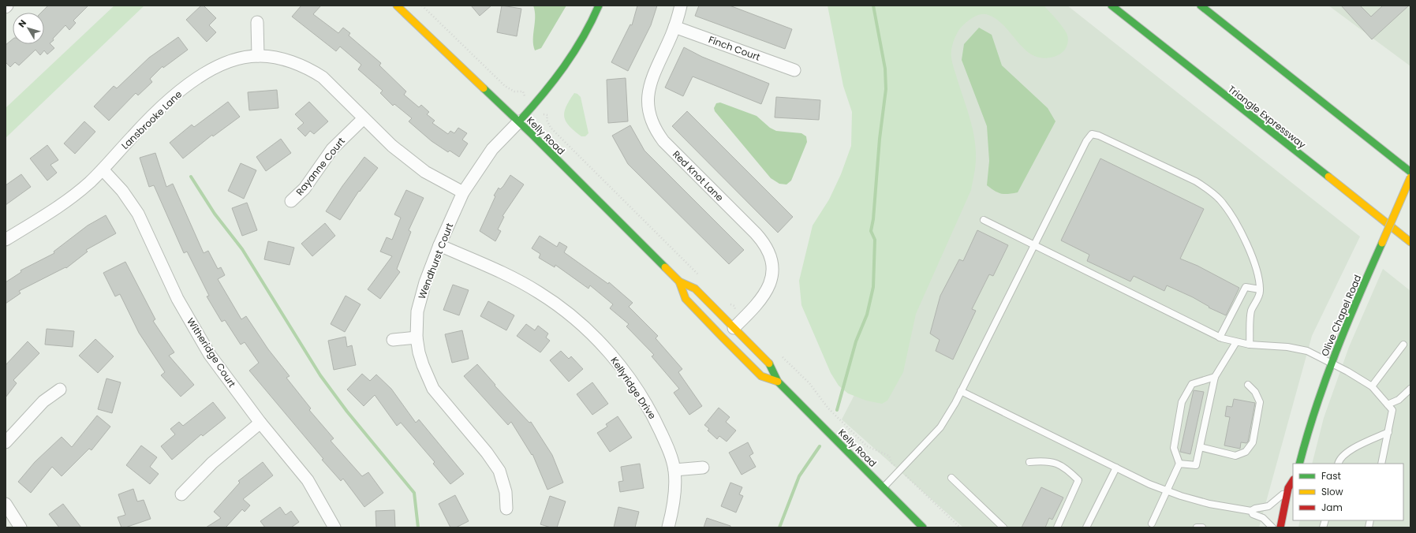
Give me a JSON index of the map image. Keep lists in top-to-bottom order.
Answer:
{
  "streets": {
    "main road": ["Triangle Expressway", "Kelly Road", "Olive Chapel Road"],
    "street": [
      "Finch Court",
      "Lansbrooke Lane",
      "Rayanne Court",
      "Red Knot Lane",
      "Wendhurst Court",
      "Witheridge Court",
      "Kellyridge Drive"
    ]
  },
  "crossings": [
    ["Finch Court", "Red Knot Lane"],
    ["Lansbrooke Lane", "Rayanne Court"],
    ["Lansbrooke Lane", "Wendhurst Court"],
    ["Lansbrooke Lane", "Witheridge Court"],
    ["Kelly Road", "Red Knot Lane"],
    ["Kelly Road", "Wendhurst Court"],
    ["Wendhurst Court", "Kellyridge Drive"]
  ],
  "legend": ["Fast", "Slow", "Jam"],
  "north": "top left"
}
